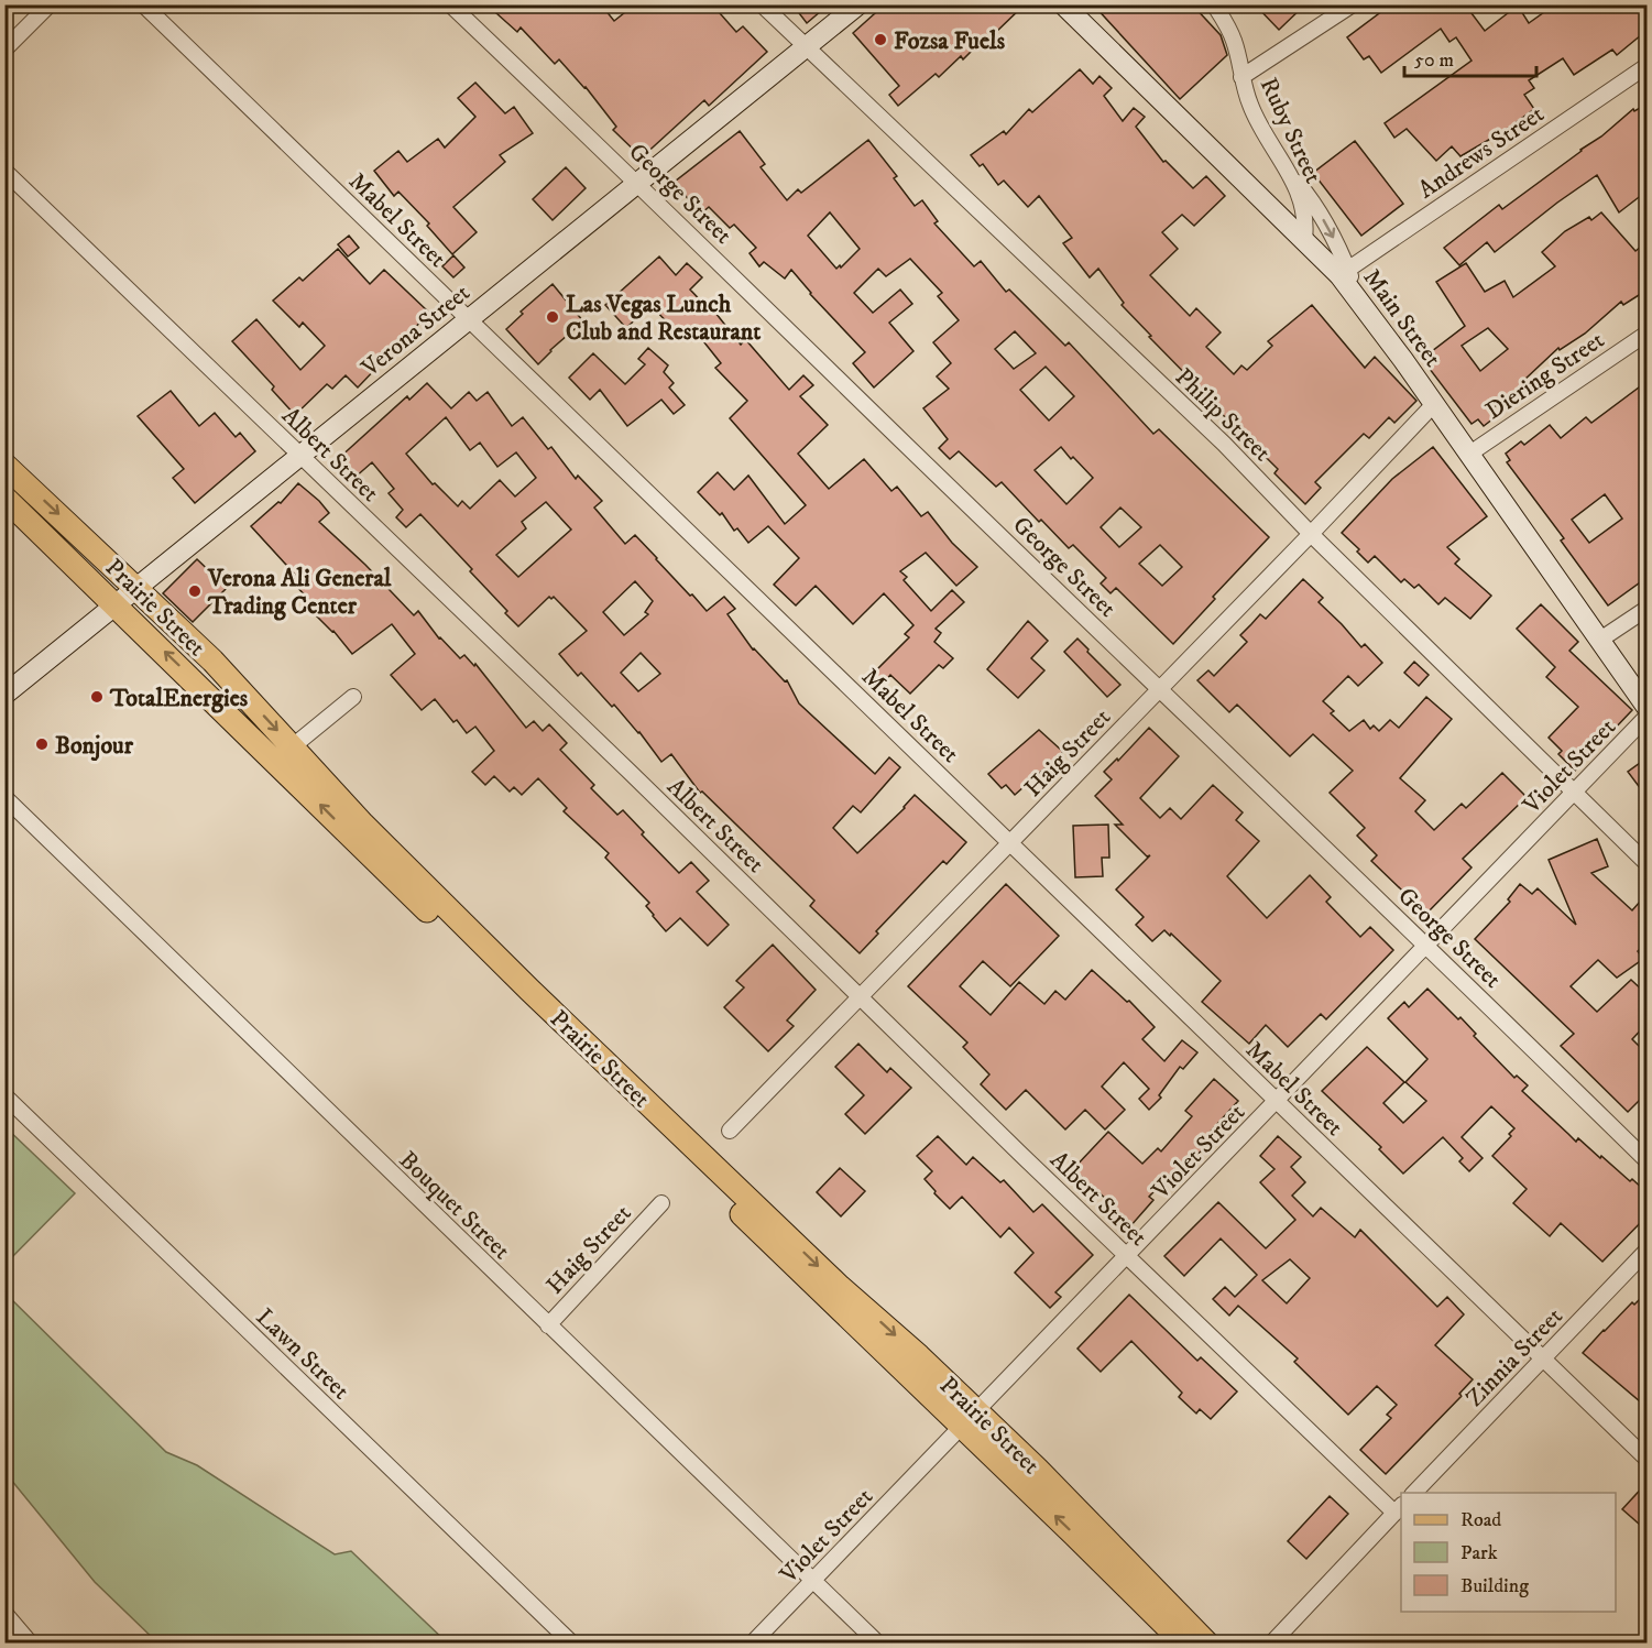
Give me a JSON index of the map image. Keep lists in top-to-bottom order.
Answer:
{
  "streets": {
    "main road": ["Main Street", "Verona Street", "Prairie Street"],
    "street": [
      "Ruby Street",
      "Andrews Street",
      "George Street",
      "Mabel Street",
      "Diering Street",
      "Philip Street",
      "Albert Street",
      "Haig Street",
      "Violet Street",
      "Bouquet Street",
      "Lawn Street",
      "Zinnia Street"
    ]
  },
  "crossings": [
    ["Ruby Street", "Main Street"],
    ["Andrews Street", "Main Street"],
    ["George Street", "Verona Street"],
    ["George Street", "Haig Street"],
    ["George Street", "Violet Street"],
    ["Mabel Street", "Verona Street"],
    ["Mabel Street", "Haig Street"],
    ["Mabel Street", "Violet Street"],
    ["Mabel Street", "Zinnia Street"],
    ["Main Street", "Diering Street"],
    ["Main Street", "Haig Street"],
    ["Verona Street", "Philip Street"],
    ["Verona Street", "Albert Street"],
    ["Verona Street", "Prairie Street"],
    ["Philip Street", "Haig Street"],
    ["Philip Street", "Violet Street"],
    ["Albert Street", "Haig Street"],
    ["Albert Street", "Violet Street"],
    ["Prairie Street", "Violet Street"],
    ["Haig Street", "Bouquet Street"],
    ["Violet Street", "Bouquet Street"]
  ],
  "places": [
    "Fozsa Fuels",
    "Las Vegas Lunch Club and Restaurant",
    "Verona Ali General Trading Center",
    "TotalEnergies",
    "Bonjour"
  ],
  "legend": ["Road", "Park", "Building"],
  "scale_bar": "50 m"
}
